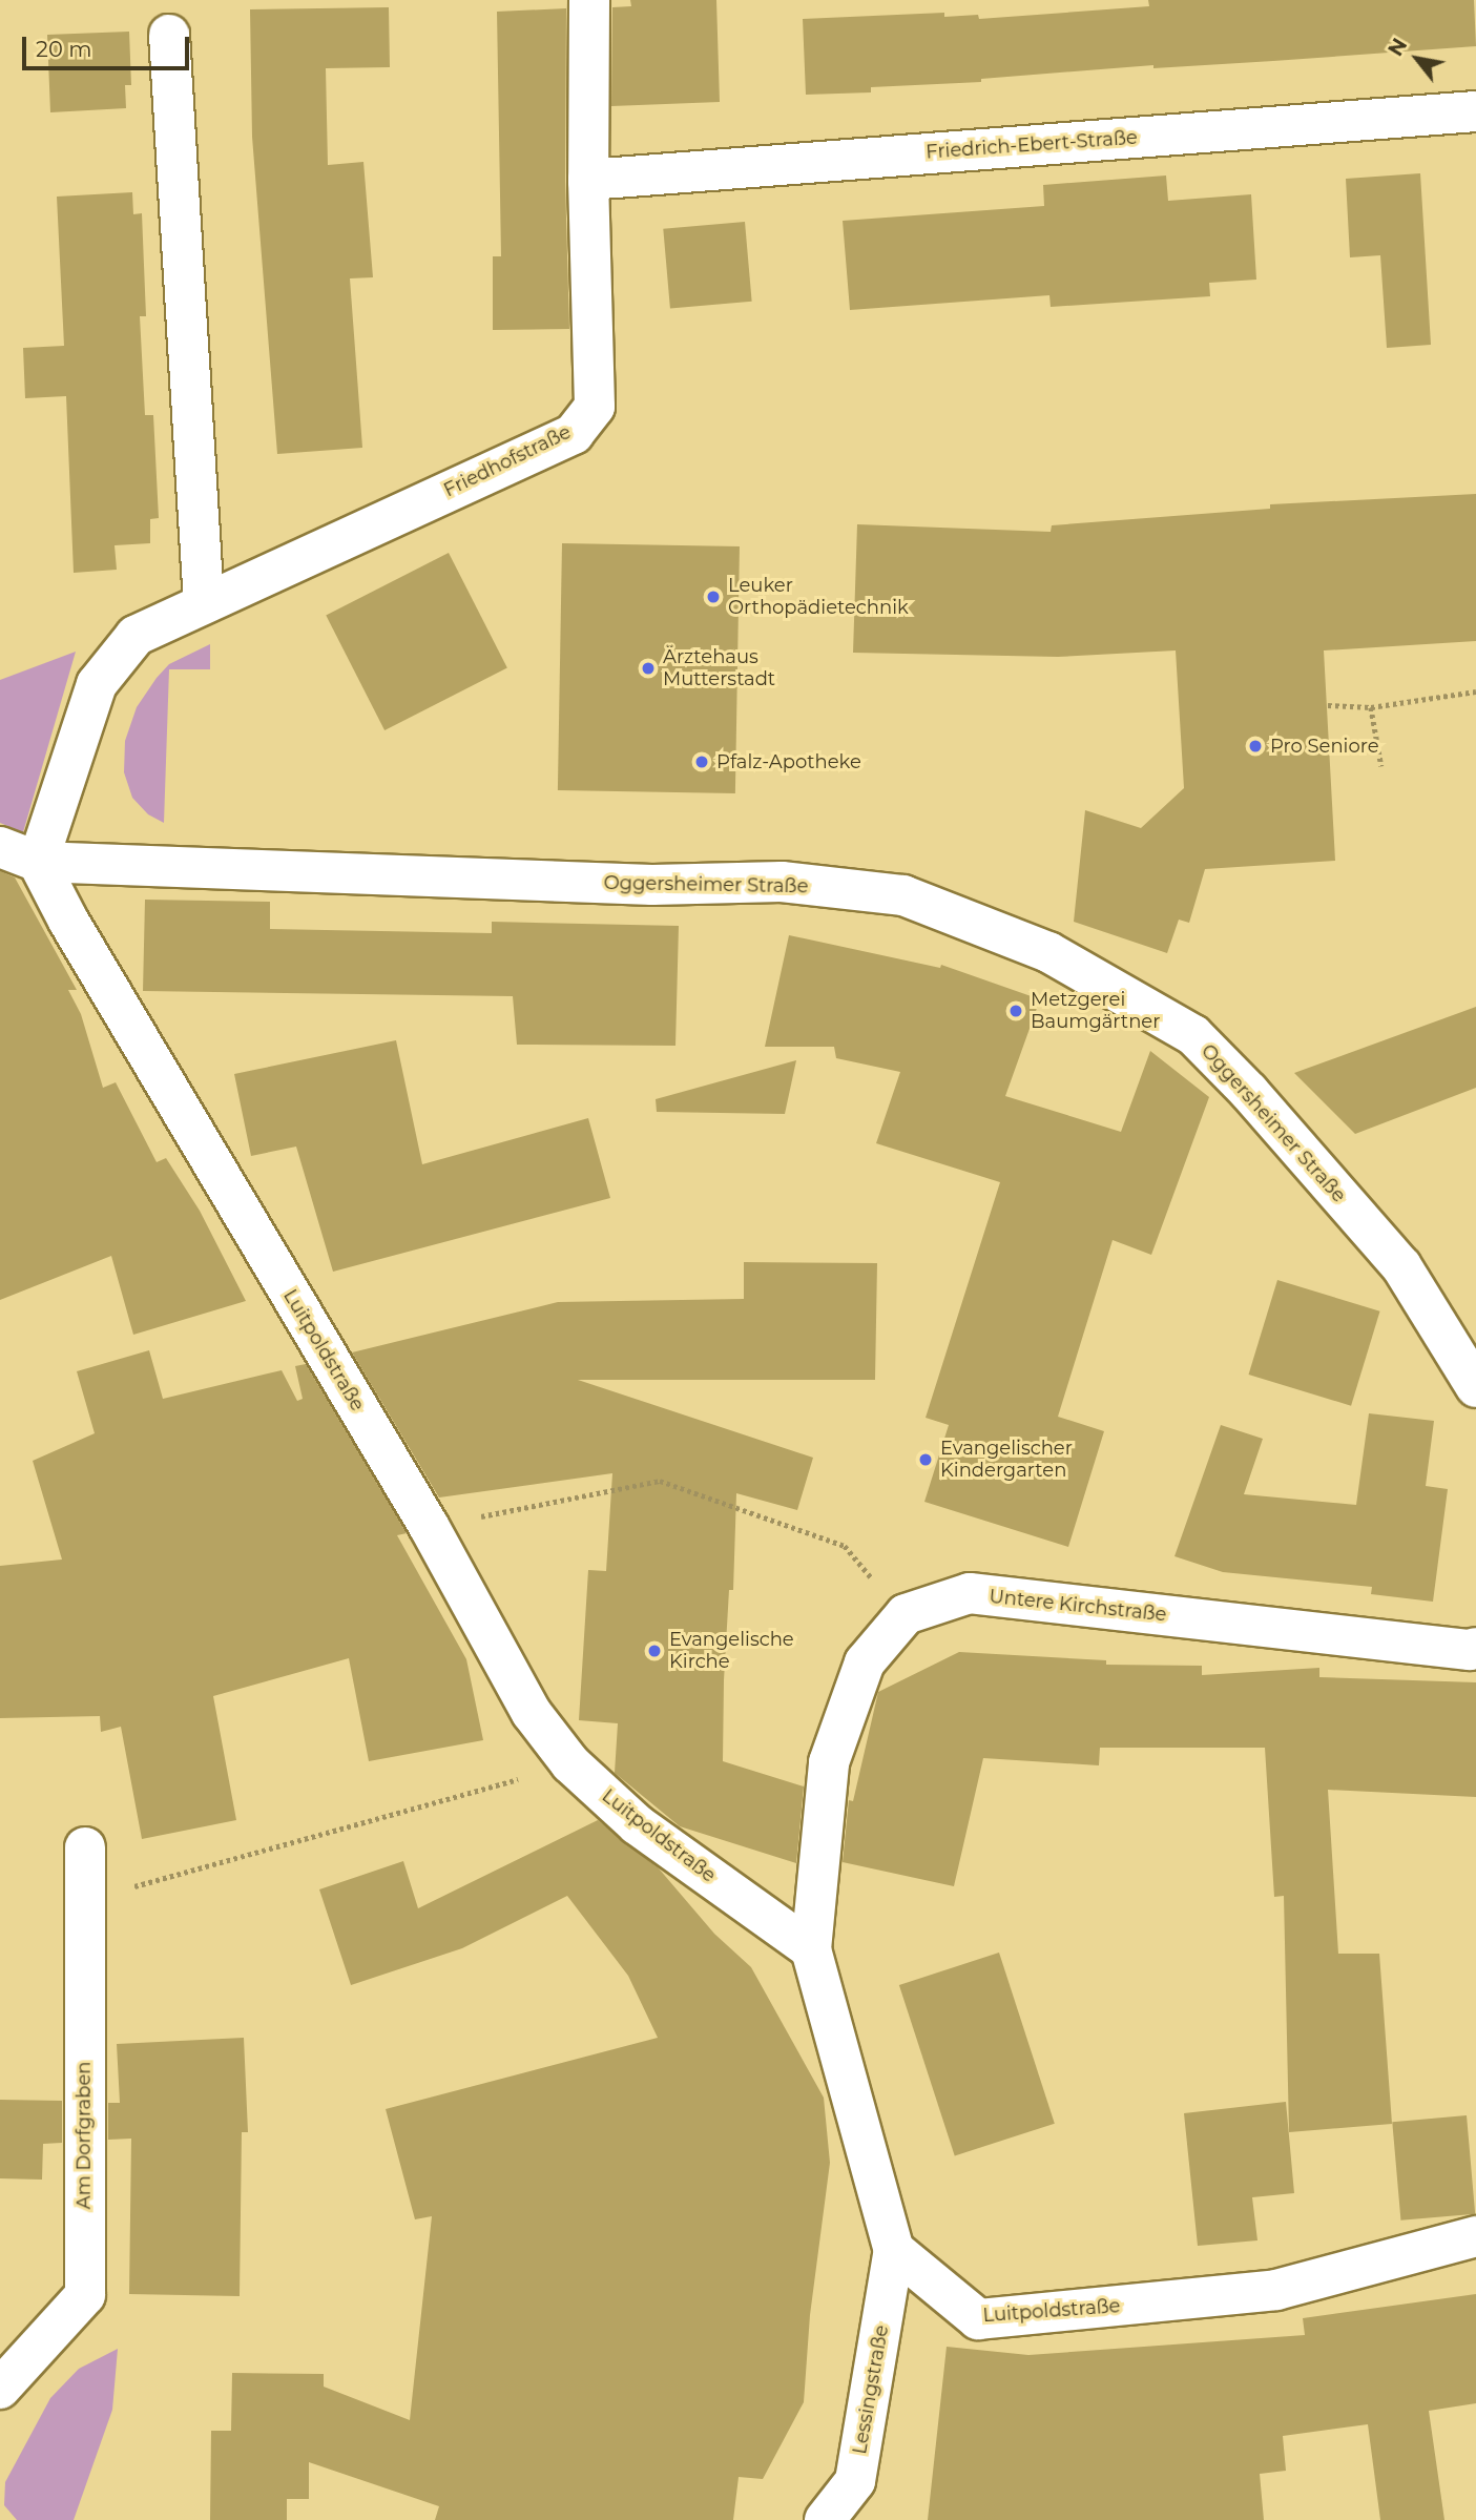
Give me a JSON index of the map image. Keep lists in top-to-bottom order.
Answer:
{
  "streets": {
    "street": [
      "Friedrich-Ebert-Straße",
      "Friedhofstraße",
      "Oggersheimer Straße",
      "Luitpoldstraße",
      "Untere Kirchstraße",
      "Am Dorfgraben",
      "Lessingstraße"
    ]
  },
  "crossings": [
    ["Friedrich-Ebert-Straße", "Friedhofstraße"],
    ["Friedhofstraße", "Oggersheimer Straße"],
    ["Friedhofstraße", "Luitpoldstraße"],
    ["Oggersheimer Straße", "Luitpoldstraße"],
    ["Luitpoldstraße", "Lessingstraße"]
  ],
  "places": [
    "Leuker Orthopädietechnik",
    "Ärztehaus Mutterstadt",
    "Pro Seniore",
    "Pfalz-Apotheke",
    "Metzgerei Baumgärtner",
    "Evangelischer Kindergarten",
    "Evangelische Kirche"
  ],
  "scale_bar": "20 m",
  "north": "top left"
}
